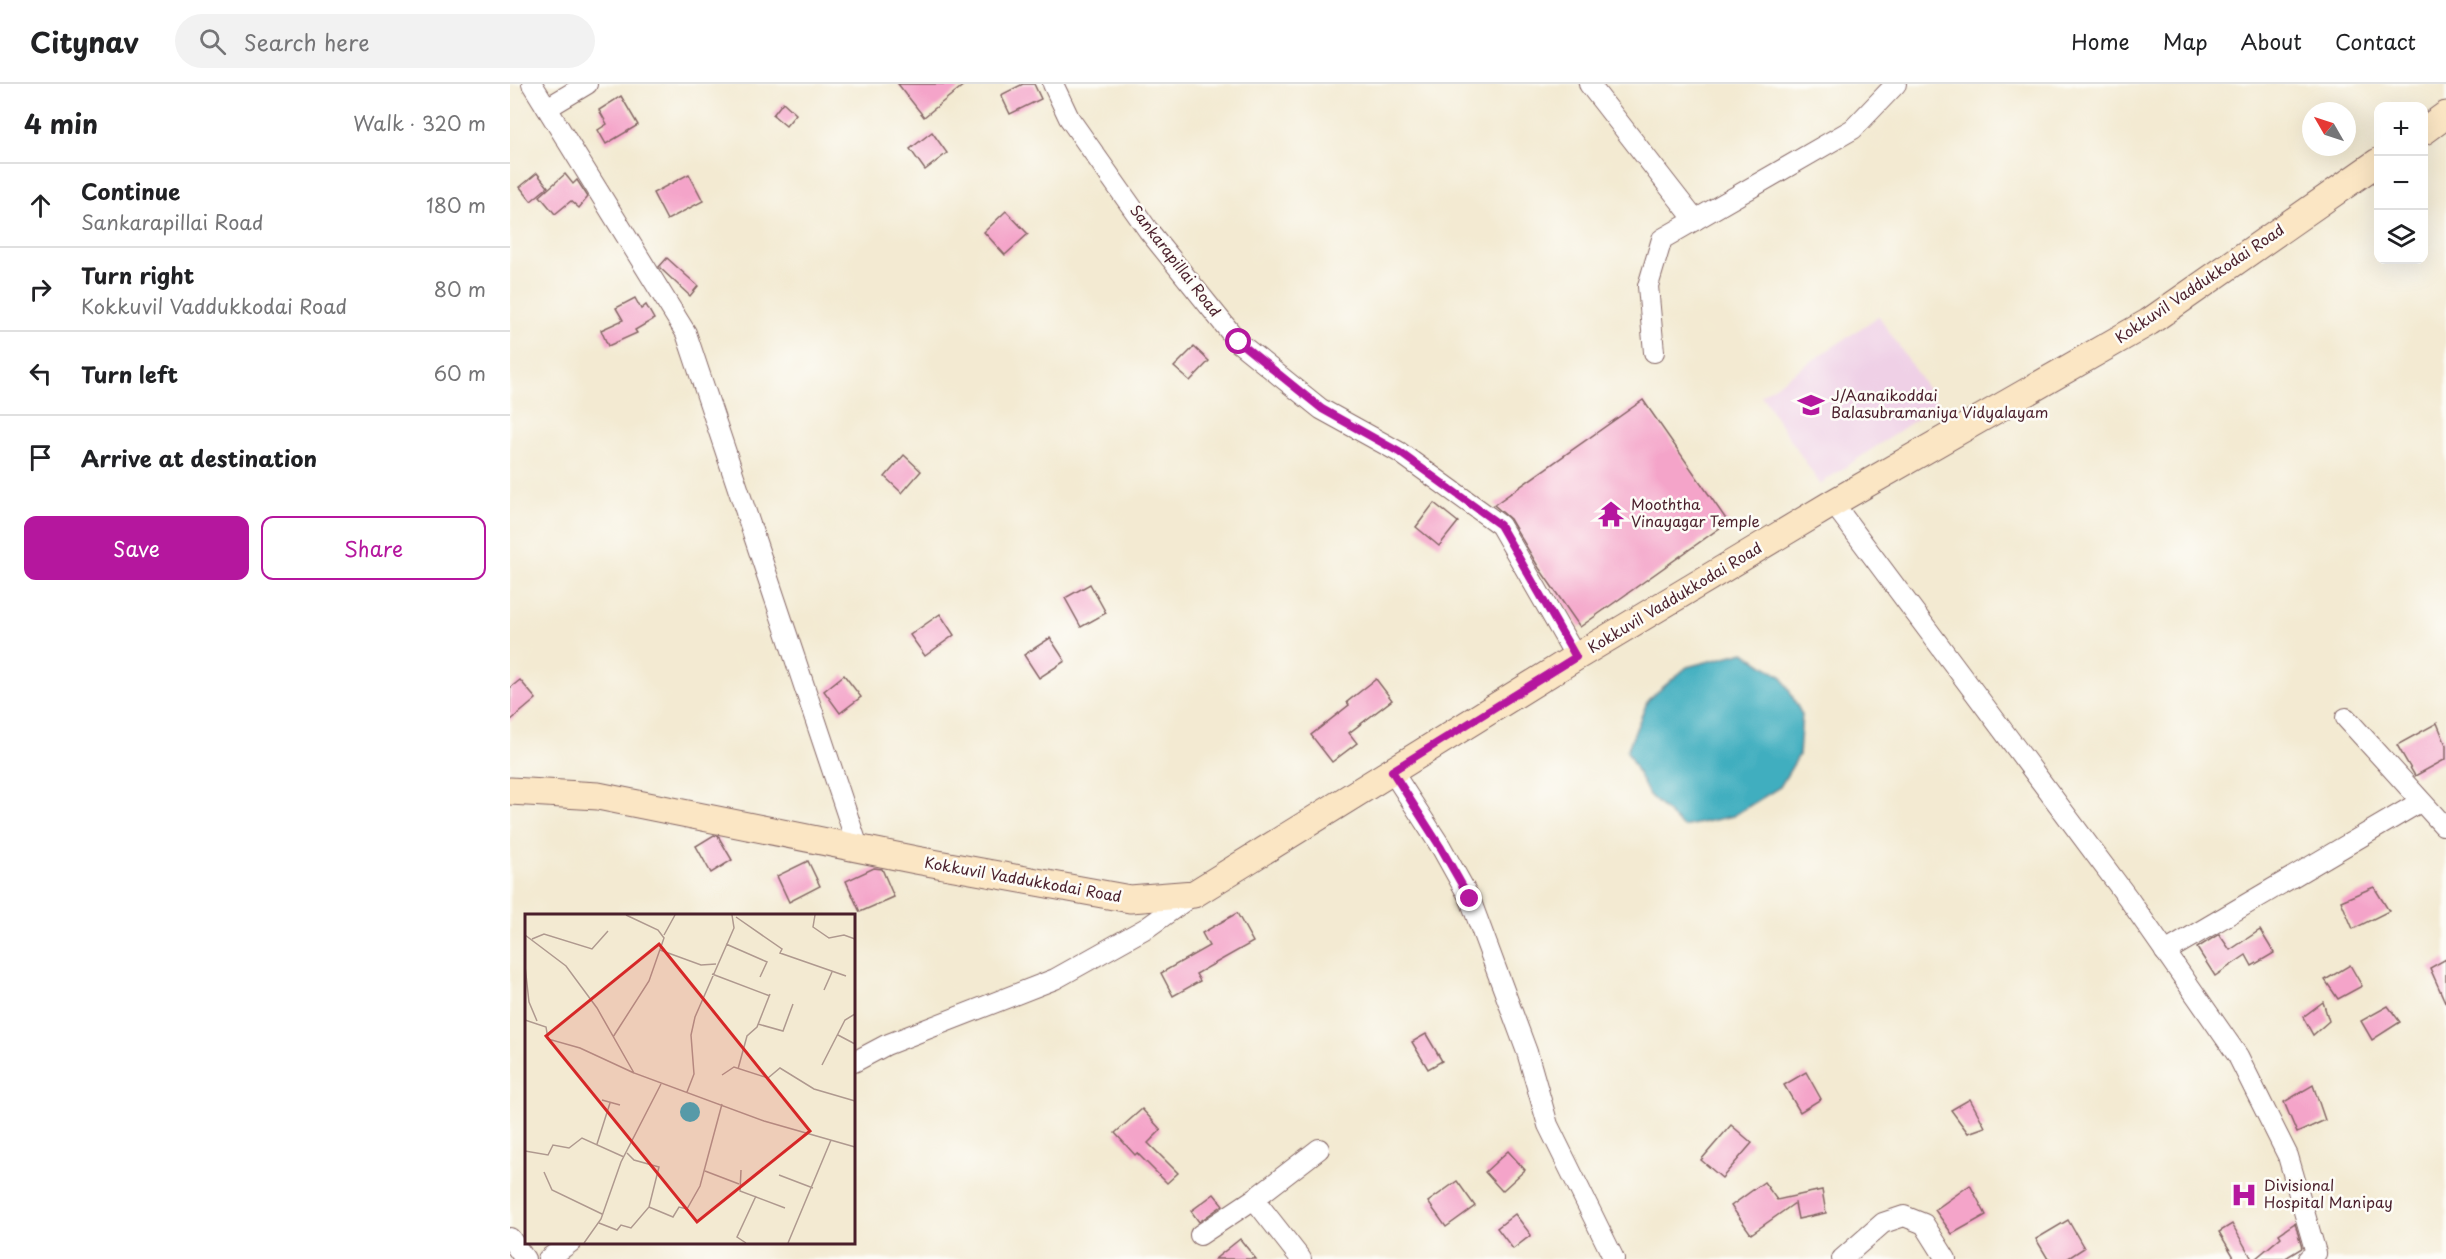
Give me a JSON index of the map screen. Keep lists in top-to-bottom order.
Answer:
{
  "streets": {
    "main road": ["Kokkuvil Vaddukkodai Road"],
    "street": ["Sankarapillai Road"]
  },
  "crossings": [
    ["Sankarapillai Road", "Kokkuvil Vaddukkodai Road"]
  ],
  "places": {
    "school or university": ["J/Aanaikoddai Balasubramaniya Vidyalayam"],
    "temple": ["Mooththa Vinayagar Temple"],
    "hospital": ["Divisional Hospital Manipay"]
  },
  "north": "top left",
  "page": {
    "header": "Citynav",
    "search": "Search here",
    "nav": [
      "Home",
      "Map",
      "About",
      "Contact"
    ],
    "heading": ["4 min", "Walk · 320 m"],
    "map_buttons": ["+", "−"],
    "list": [
      ["Continue", "Sankarapillai Road", "180 m"],
      ["Turn right", "Kokkuvil Vaddukkodai Road", "80 m"],
      ["Turn left", "60 m"],
      "Arrive at destination"
    ],
    "buttons": ["Save", "Share"]
  }
}
